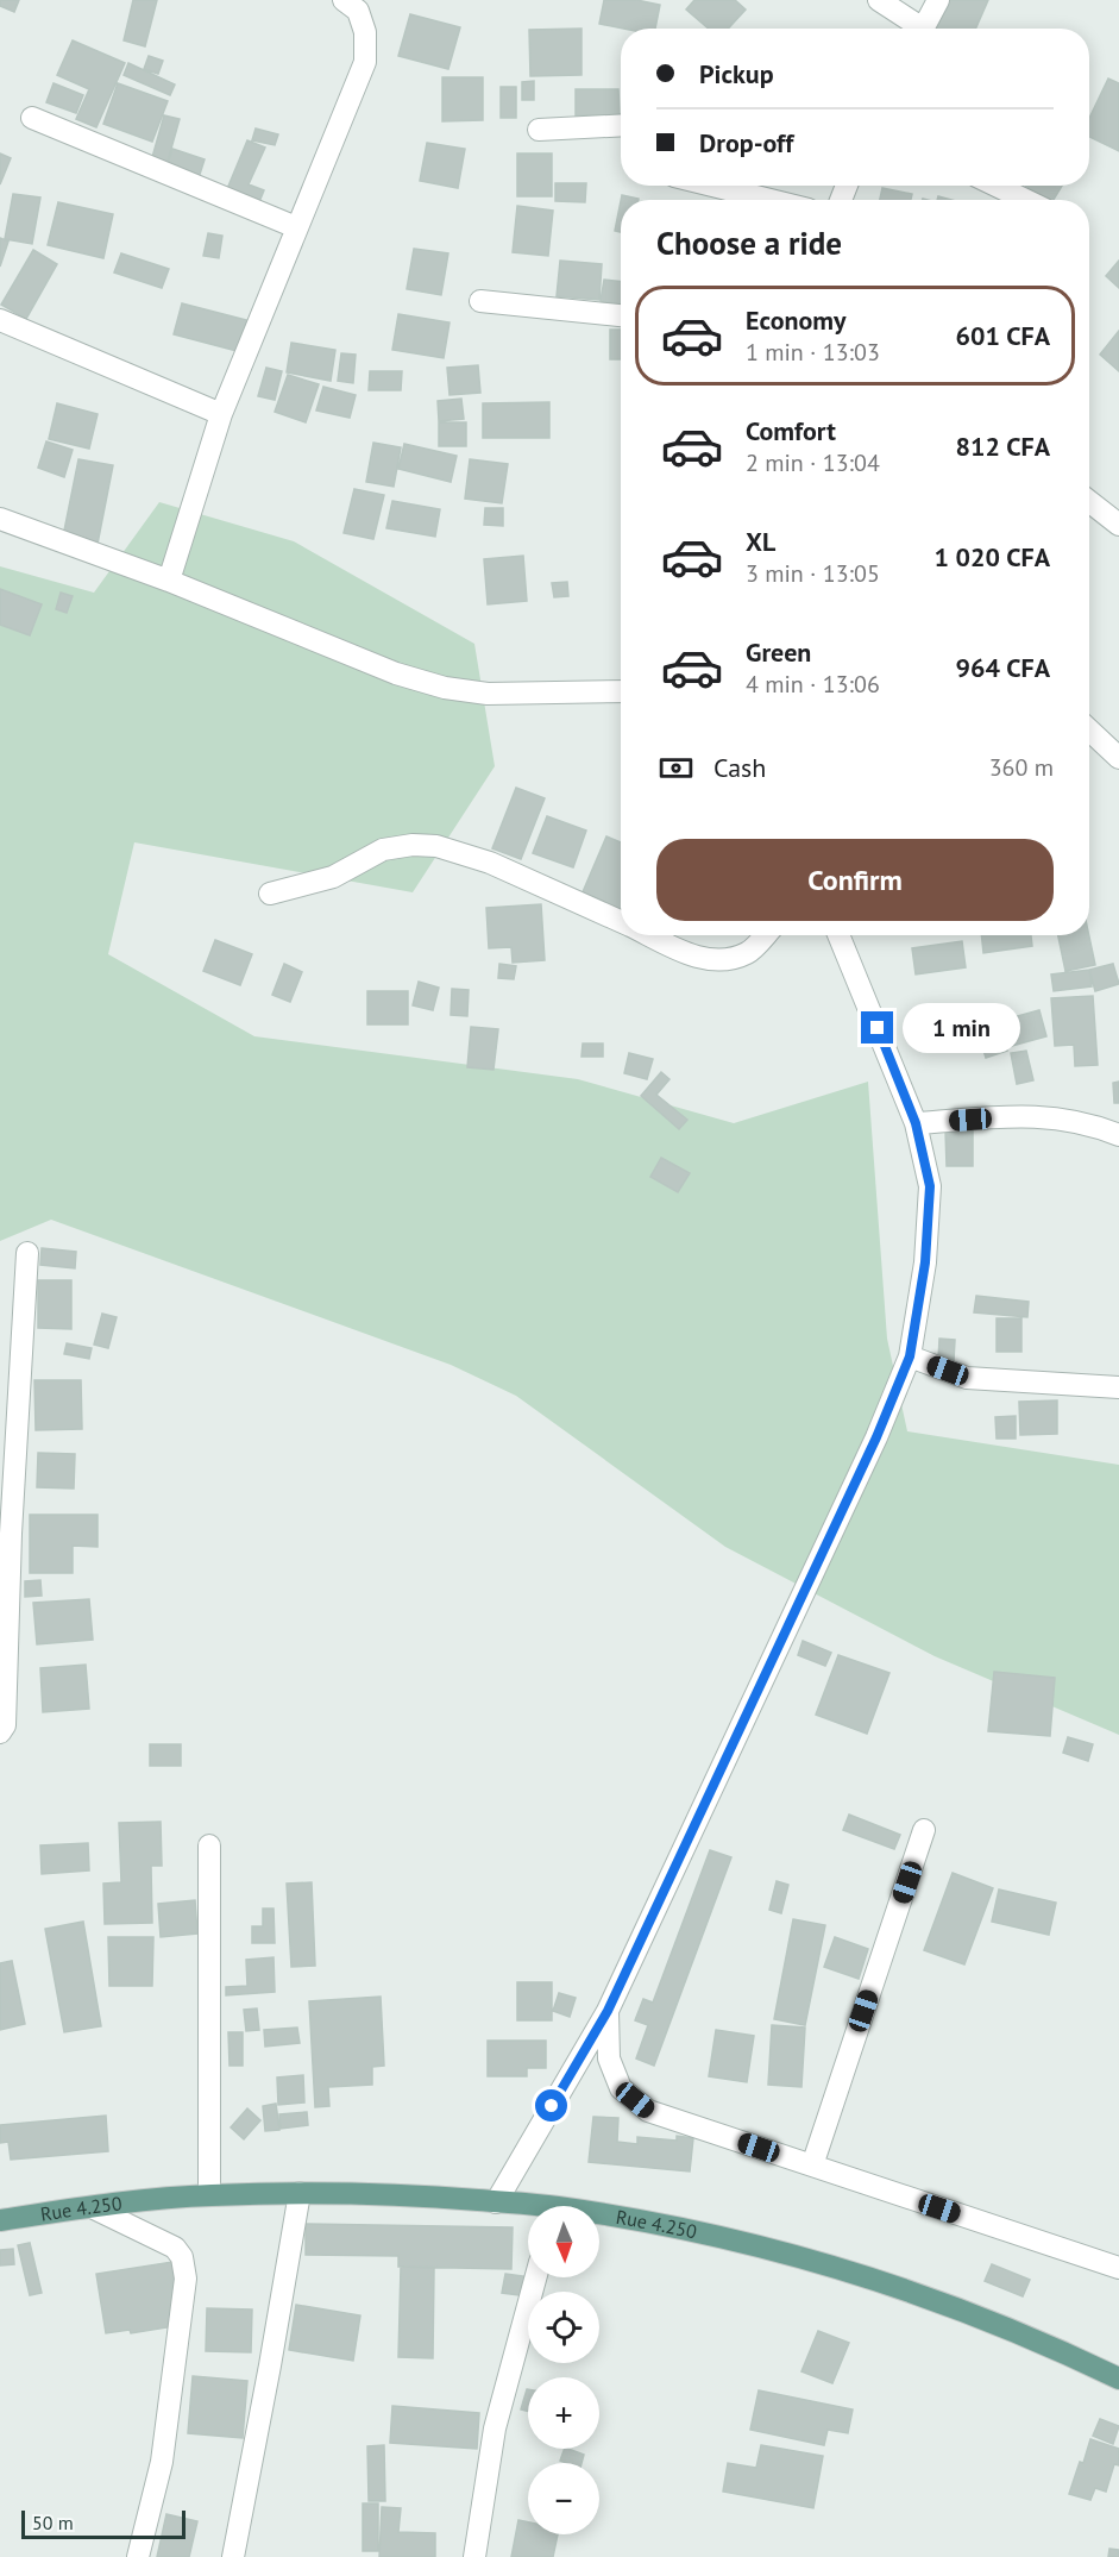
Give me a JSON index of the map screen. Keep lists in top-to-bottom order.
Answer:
{
  "streets": {
    "main road": ["Rue 4.250"]
  },
  "scale_bar": "50 m",
  "north": "bottom",
  "page": {
    "banner": ["Pickup", "Drop-off"],
    "heading": "Choose a ride",
    "list": [
      {
        "name": "Economy",
        "note": "1 min · 13:03",
        "value": "601 CFA"
      },
      {
        "name": "Comfort",
        "note": "2 min · 13:04",
        "value": "812 CFA"
      },
      {
        "name": "XL",
        "note": "3 min · 13:05",
        "value": "1 020 CFA"
      },
      {
        "name": "Green",
        "note": "4 min · 13:06",
        "value": "964 CFA"
      }
    ],
    "pay": ["Cash", "360 m"],
    "buttons": "Confirm",
    "bubble": "1 min",
    "map_buttons": ["+", "−"],
    "scale": "50 m"
  }
}
